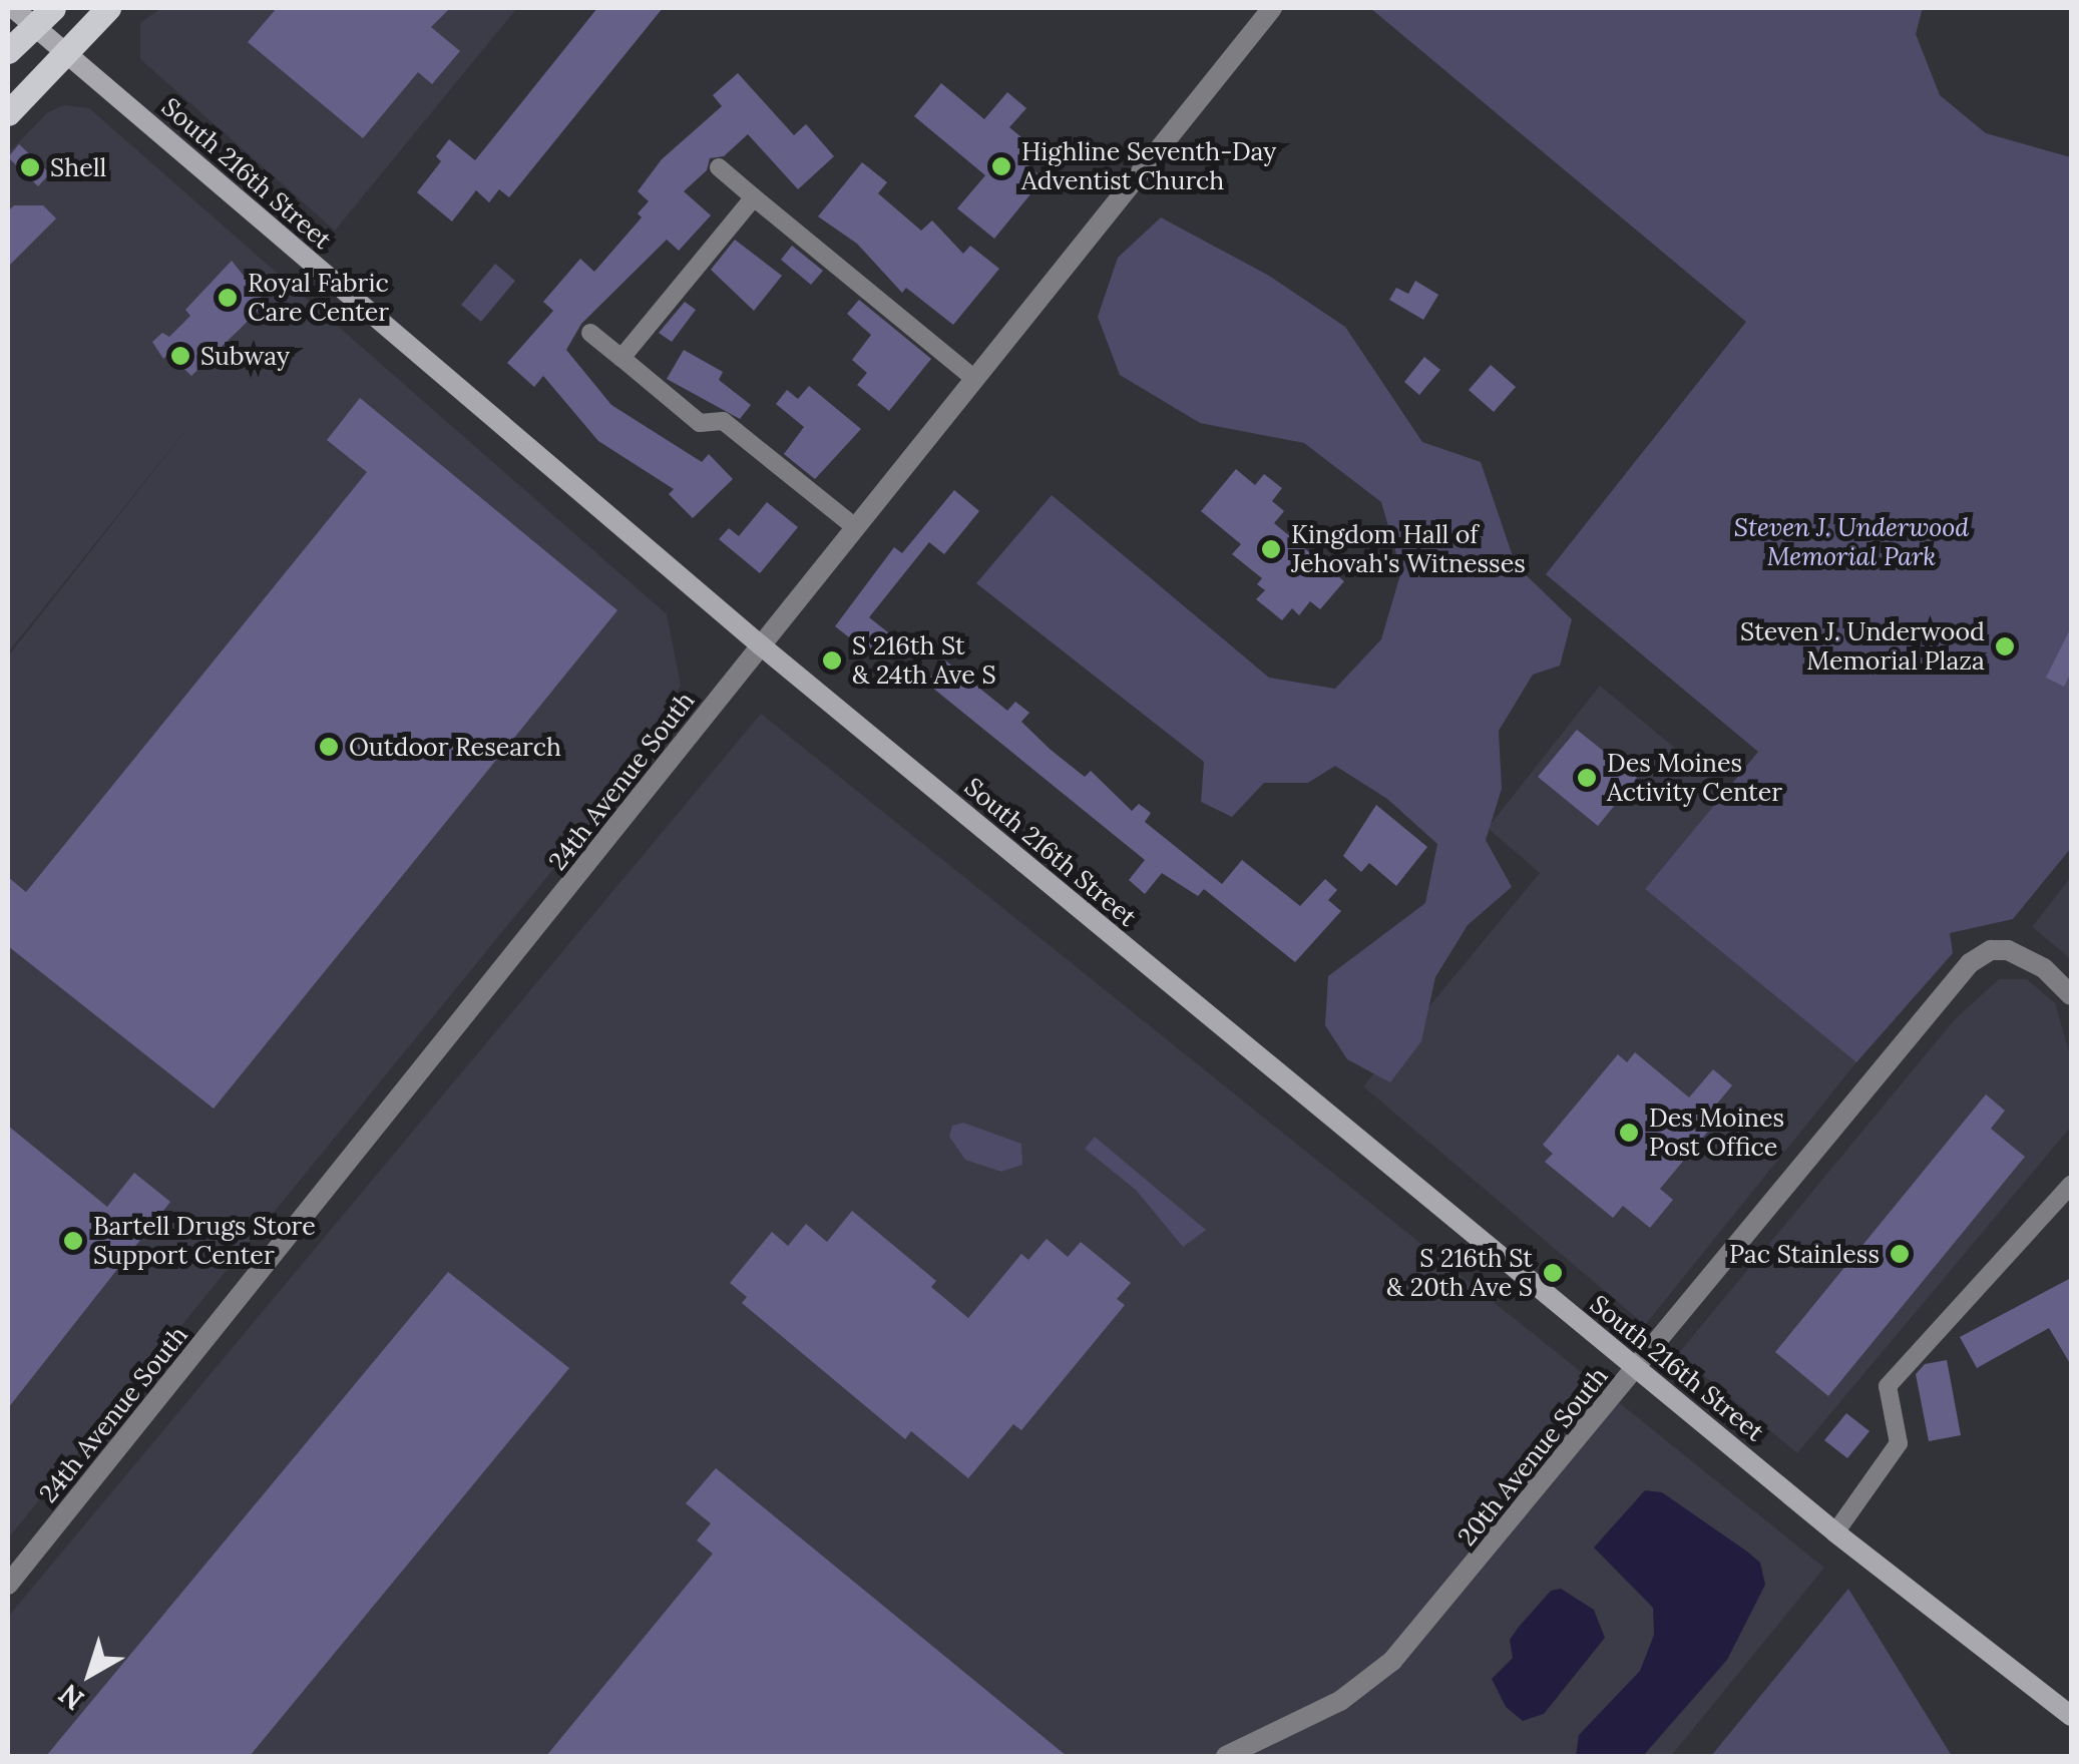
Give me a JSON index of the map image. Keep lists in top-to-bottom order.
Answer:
{
  "streets": {
    "main road": ["South 216th Street"],
    "street": ["24th Avenue South", "20th Avenue South"]
  },
  "crossings": [
    ["South 216th Street", "24th Avenue South"],
    ["South 216th Street", "20th Avenue South"]
  ],
  "parks": ["Steven J. Underwood Memorial Park"],
  "places": [
    "Highline Seventh-Day Adventist Church",
    "Shell",
    "Royal Fabric Care Center",
    "Subway",
    "Kingdom Hall of Jehovah's Witnesses",
    "Steven J. Underwood Memorial Plaza",
    "S 216th St & 24th Ave S",
    "Outdoor Research",
    "Des Moines Activity Center",
    "Des Moines Post Office",
    "Bartell Drugs Store Support Center",
    "Pac Stainless",
    "S 216th St & 20th Ave S"
  ],
  "north": "bottom left"
}
